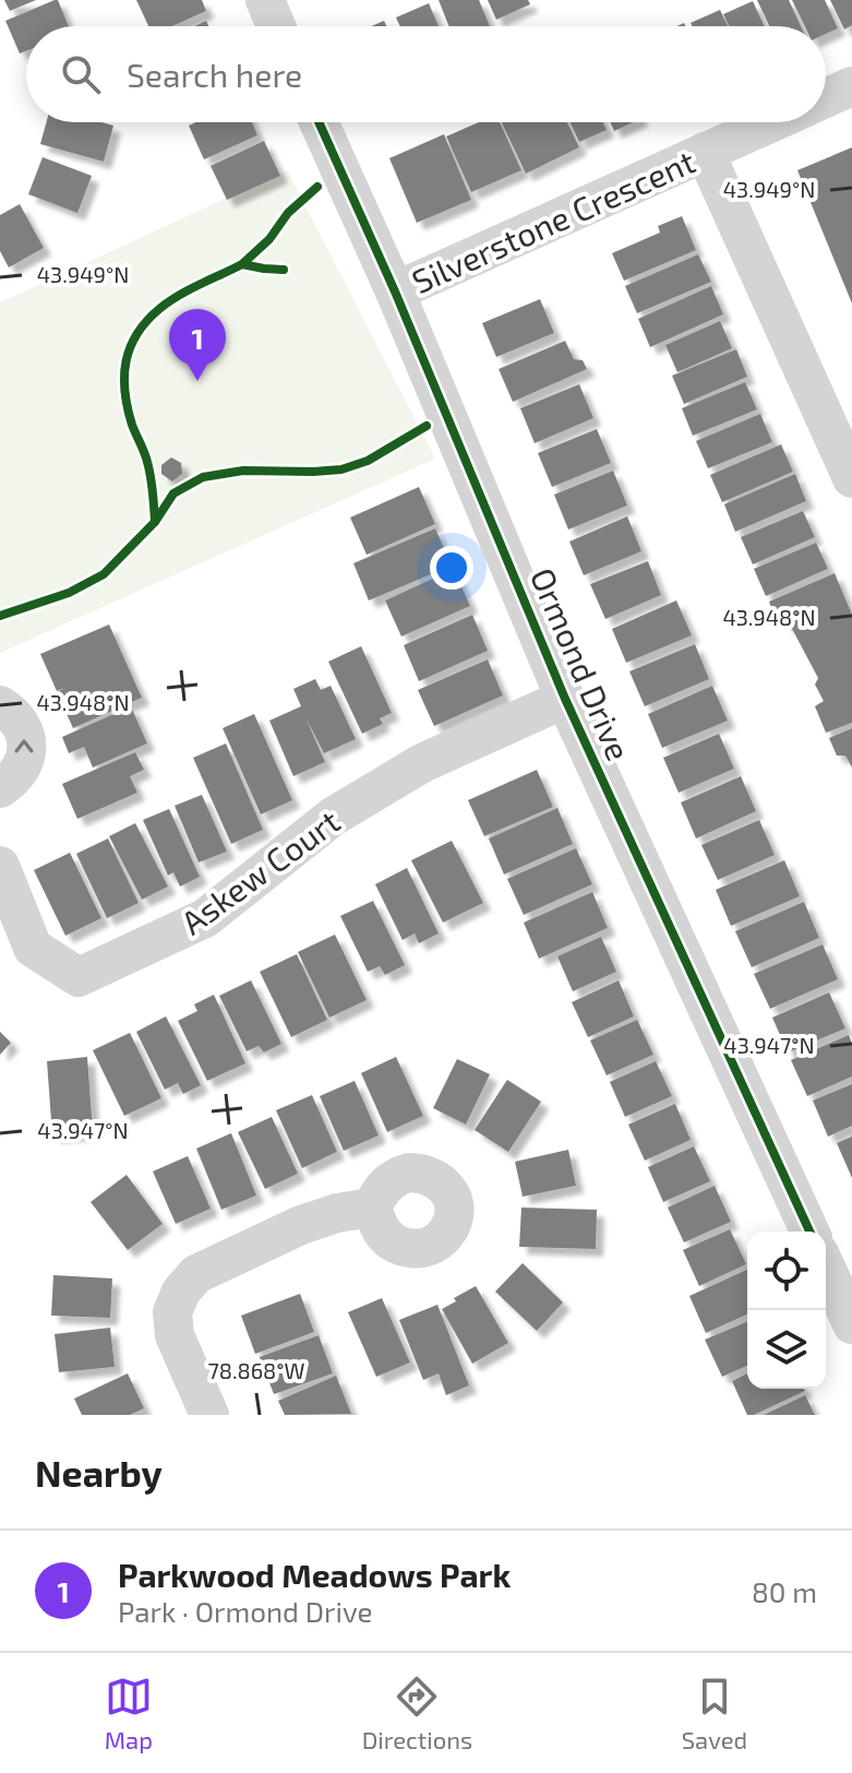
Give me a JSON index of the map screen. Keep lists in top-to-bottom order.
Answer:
{
  "streets": {
    "street": ["Silverstone Crescent", "Ormond Drive", "Askew Court"]
  },
  "crossings": [
    ["Silverstone Crescent", "Ormond Drive"],
    ["Ormond Drive", "Askew Court"]
  ],
  "page": {
    "search": "Search here",
    "pins": "1",
    "heading": "Nearby",
    "list": [
      {
        "mark": "1",
        "name": "Parkwood Meadows Park",
        "note": "Park · Ormond Drive",
        "value": "80 m"
      }
    ],
    "nav": ["Map", "Directions", "Saved"]
  },
  "coordinates": [
    "43.949°N",
    "43.948°N",
    "43.947°N",
    "78.868°W"
  ]
}
